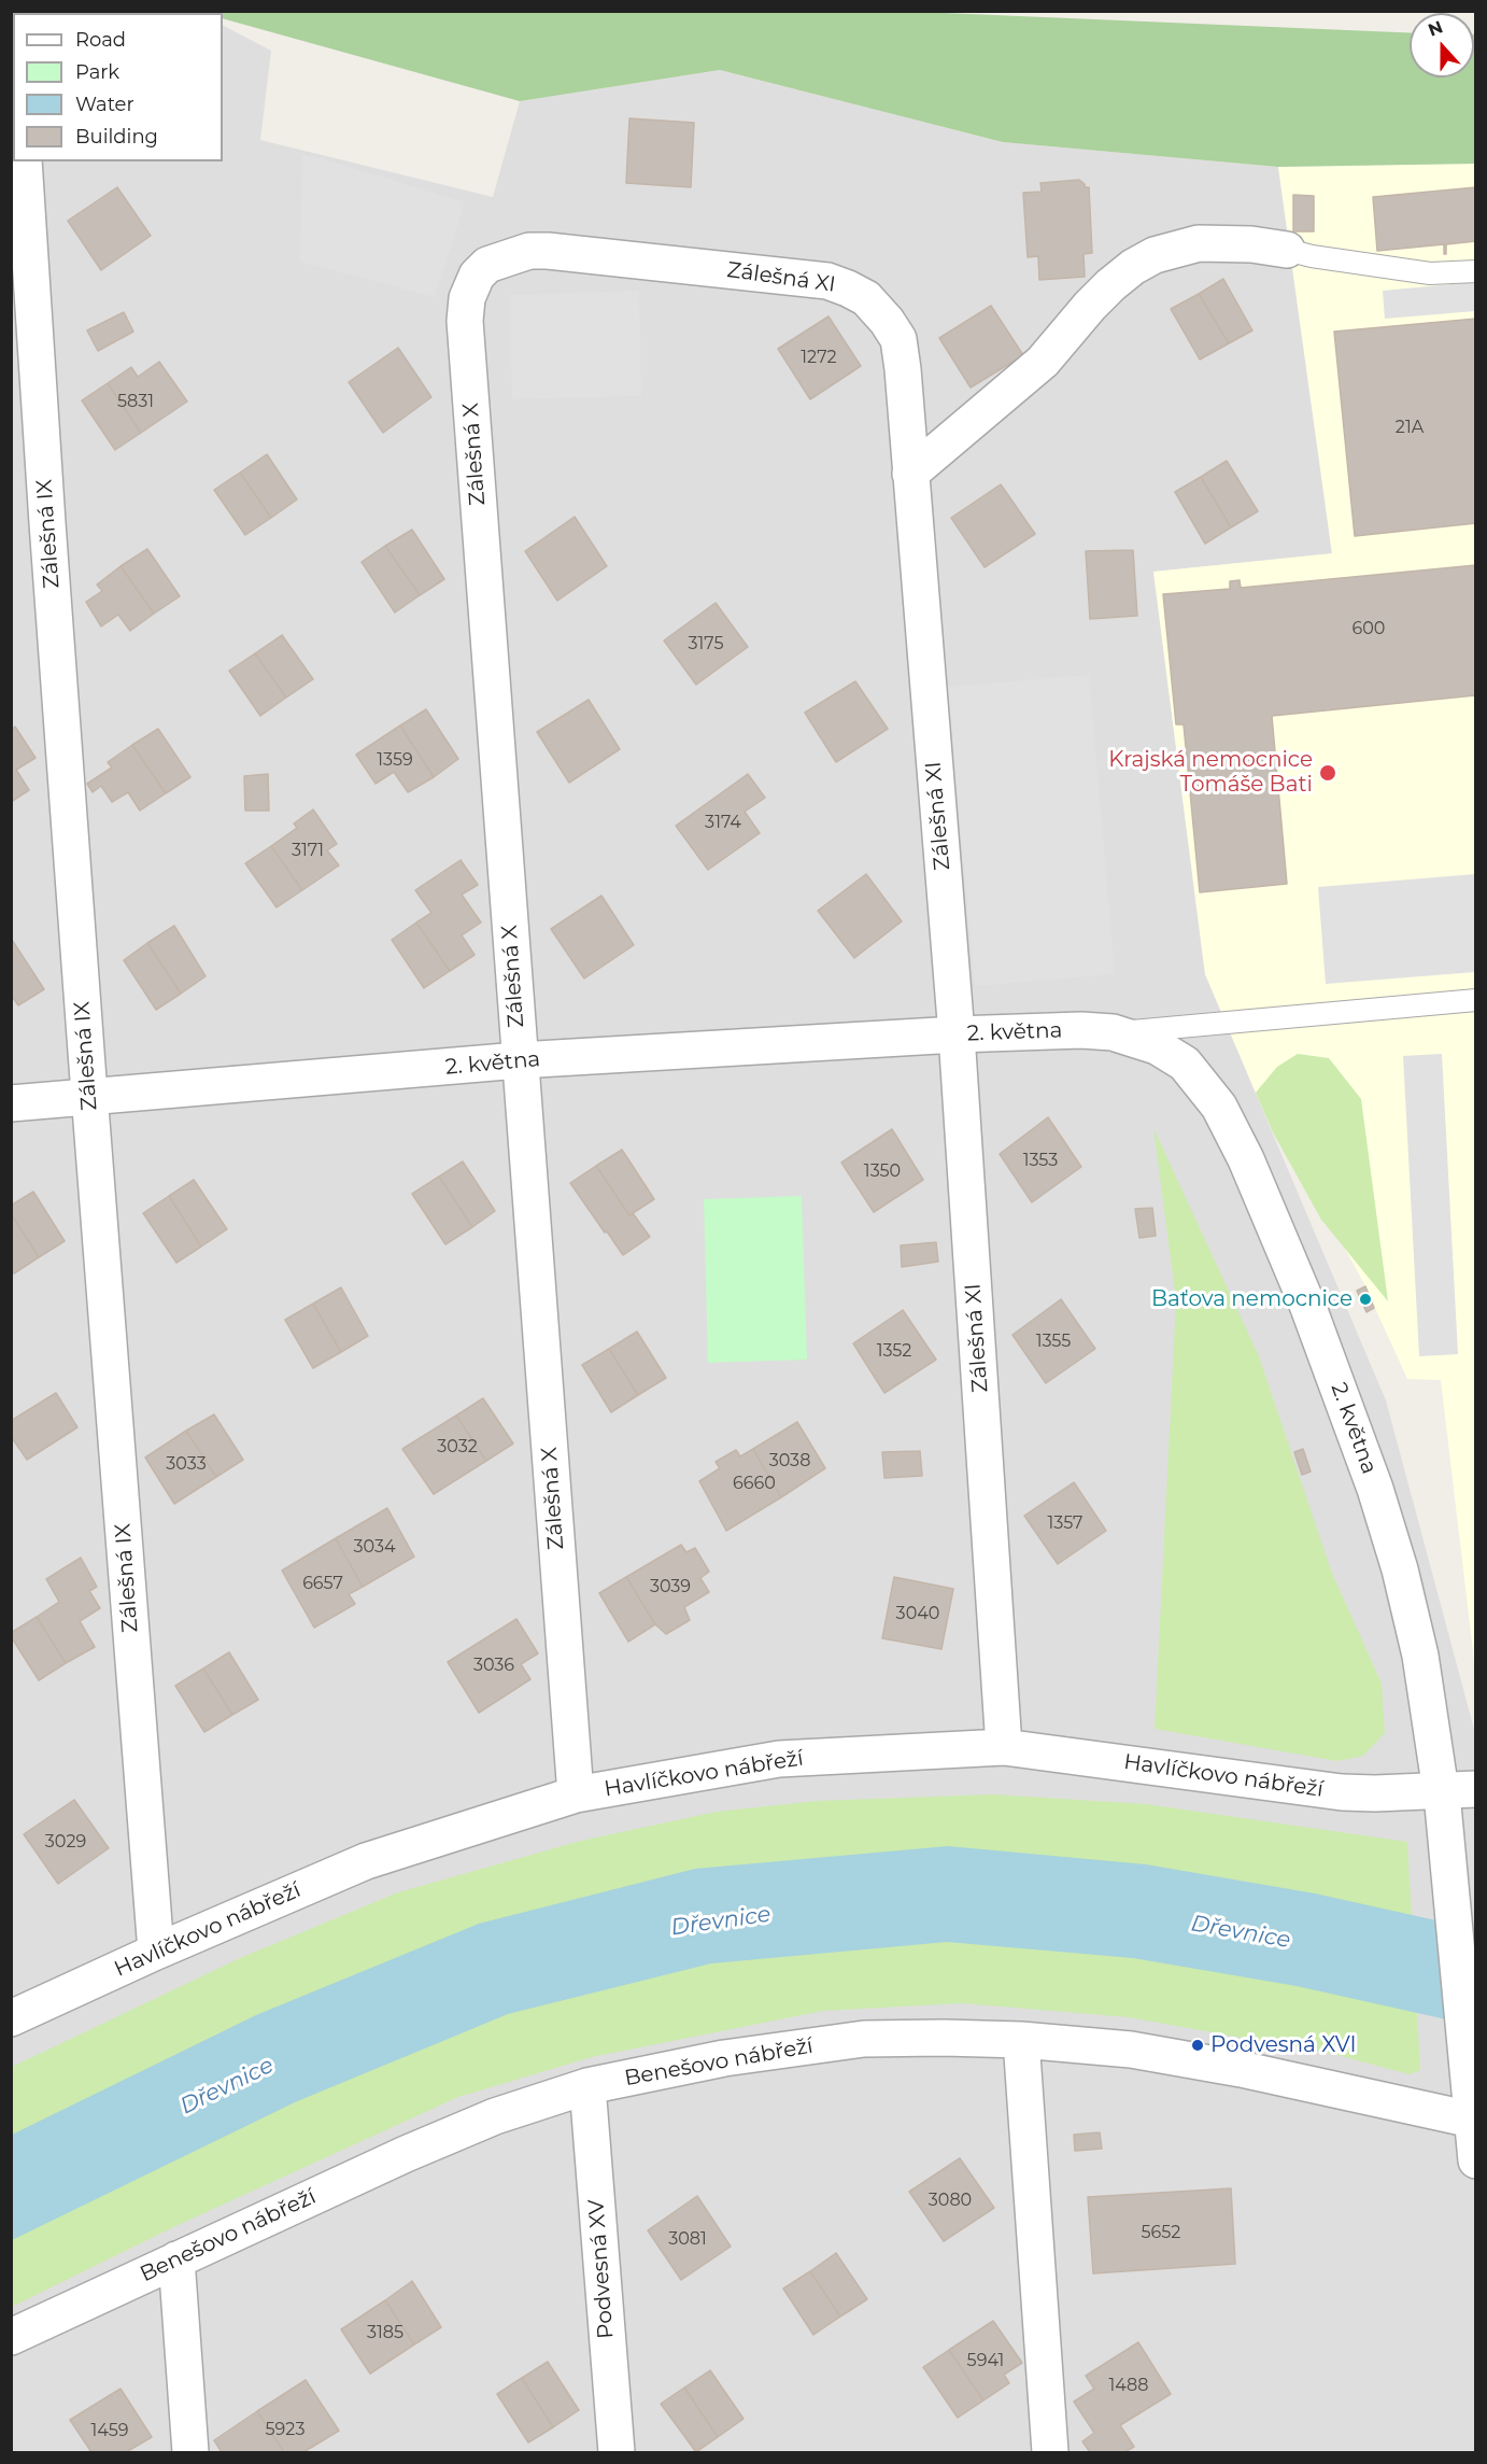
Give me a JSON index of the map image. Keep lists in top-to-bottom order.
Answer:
{
  "streets": {
    "street": [
      "Zálešná XI",
      "Zálešná X",
      "Zálešná IX",
      "2. května",
      "Havlíčkovo nábřeží",
      "Benešovo nábřeží",
      "Podvesná XV"
    ]
  },
  "crossings": [
    ["Zálešná XI", "Zálešná X"],
    ["Zálešná XI", "2. května"],
    ["Zálešná XI", "Havlíčkovo nábřeží"],
    ["Zálešná X", "2. května"],
    ["Zálešná X", "Havlíčkovo nábřeží"],
    ["Zálešná IX", "2. května"],
    ["Zálešná IX", "Havlíčkovo nábřeží"],
    ["2. května", "Havlíčkovo nábřeží"],
    ["2. května", "Benešovo nábřeží"],
    ["Benešovo nábřeží", "Podvesná XV"]
  ],
  "water": ["Dřevnice"],
  "places": ["Krajská nemocnice Tomáše Bati", "Baťova nemocnice", "Podvesná XVI"],
  "house_numbers": [
    "1272",
    "5831",
    "21A",
    "600",
    "3175",
    "1359",
    "3174",
    "3171",
    "1353",
    "1350",
    "1355",
    "1352",
    "3032",
    "3038",
    "3033",
    "6660",
    "1357",
    "3034",
    "6657",
    "3039",
    "3040",
    "3036",
    "3029",
    "3080",
    "5652",
    "3081",
    "3185",
    "5941",
    "1488",
    "5923",
    "1459"
  ],
  "legend": [
    "Road",
    "Park",
    "Water",
    "Building"
  ],
  "north": "top"
}
